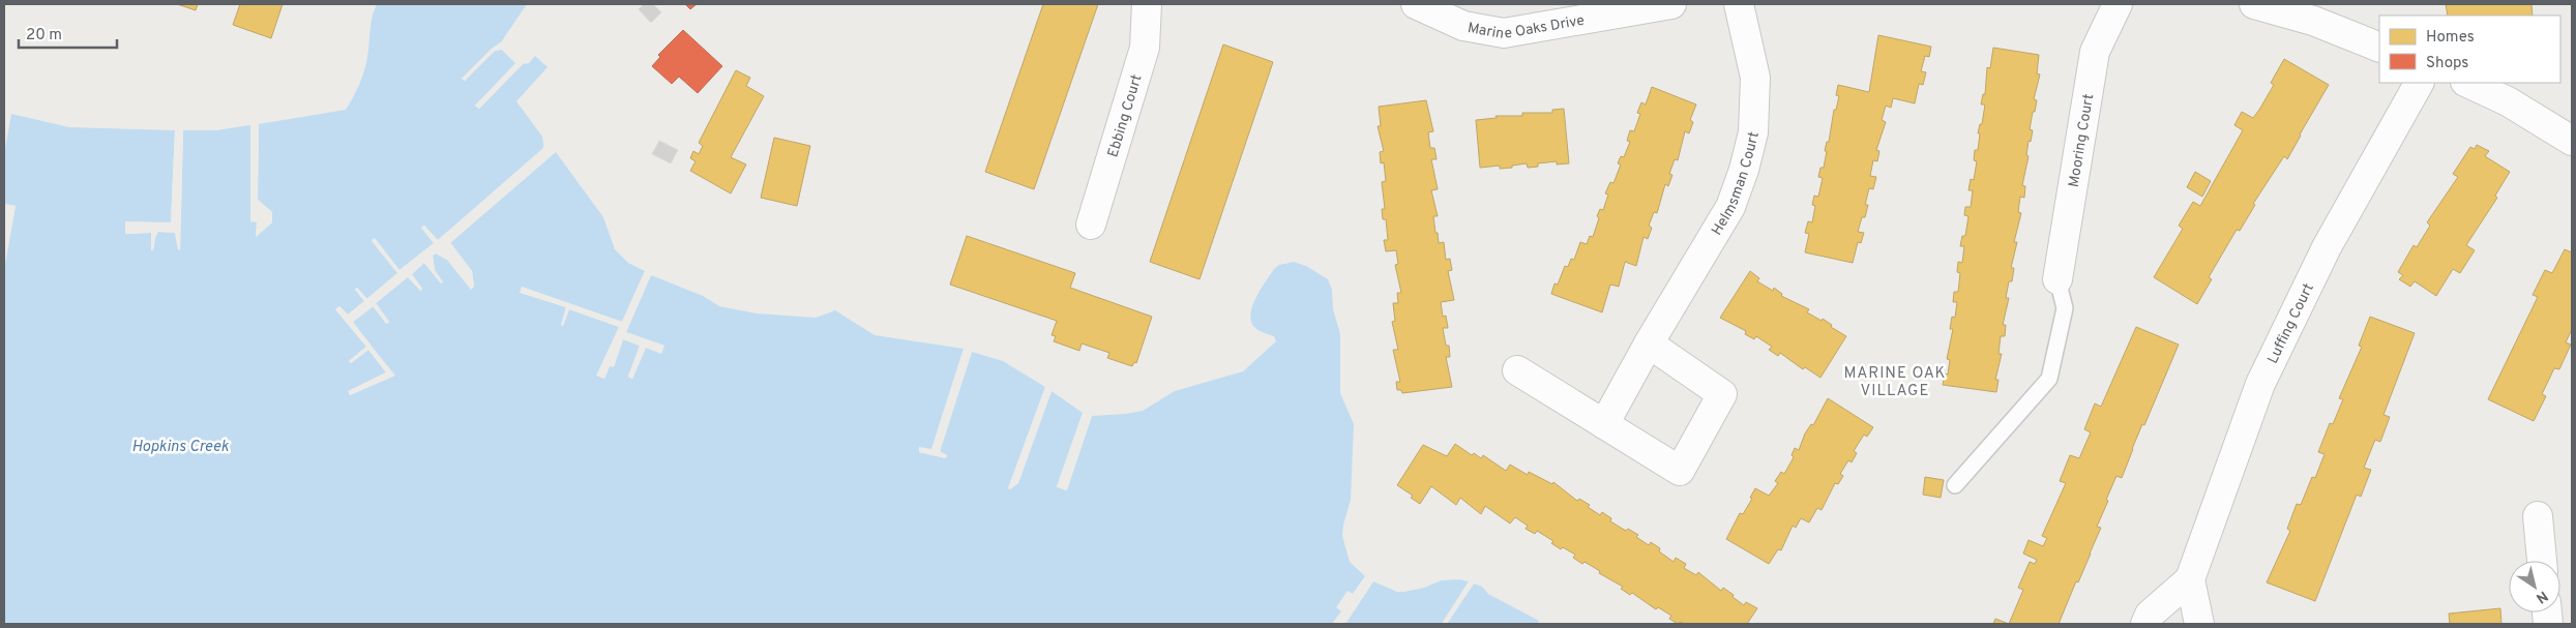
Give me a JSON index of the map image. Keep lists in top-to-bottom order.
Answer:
{
  "streets": {
    "street": [
      "Marine Oaks Drive",
      "Ebbing Court",
      "Mooring Court",
      "Helmsman Court",
      "Luffing Court"
    ]
  },
  "districts": ["MARINE OAK VILLAGE"],
  "water": ["Hopkins Creek"],
  "legend": ["Homes", "Shops"],
  "scale_bar": "20 m",
  "north": "bottom right"
}
